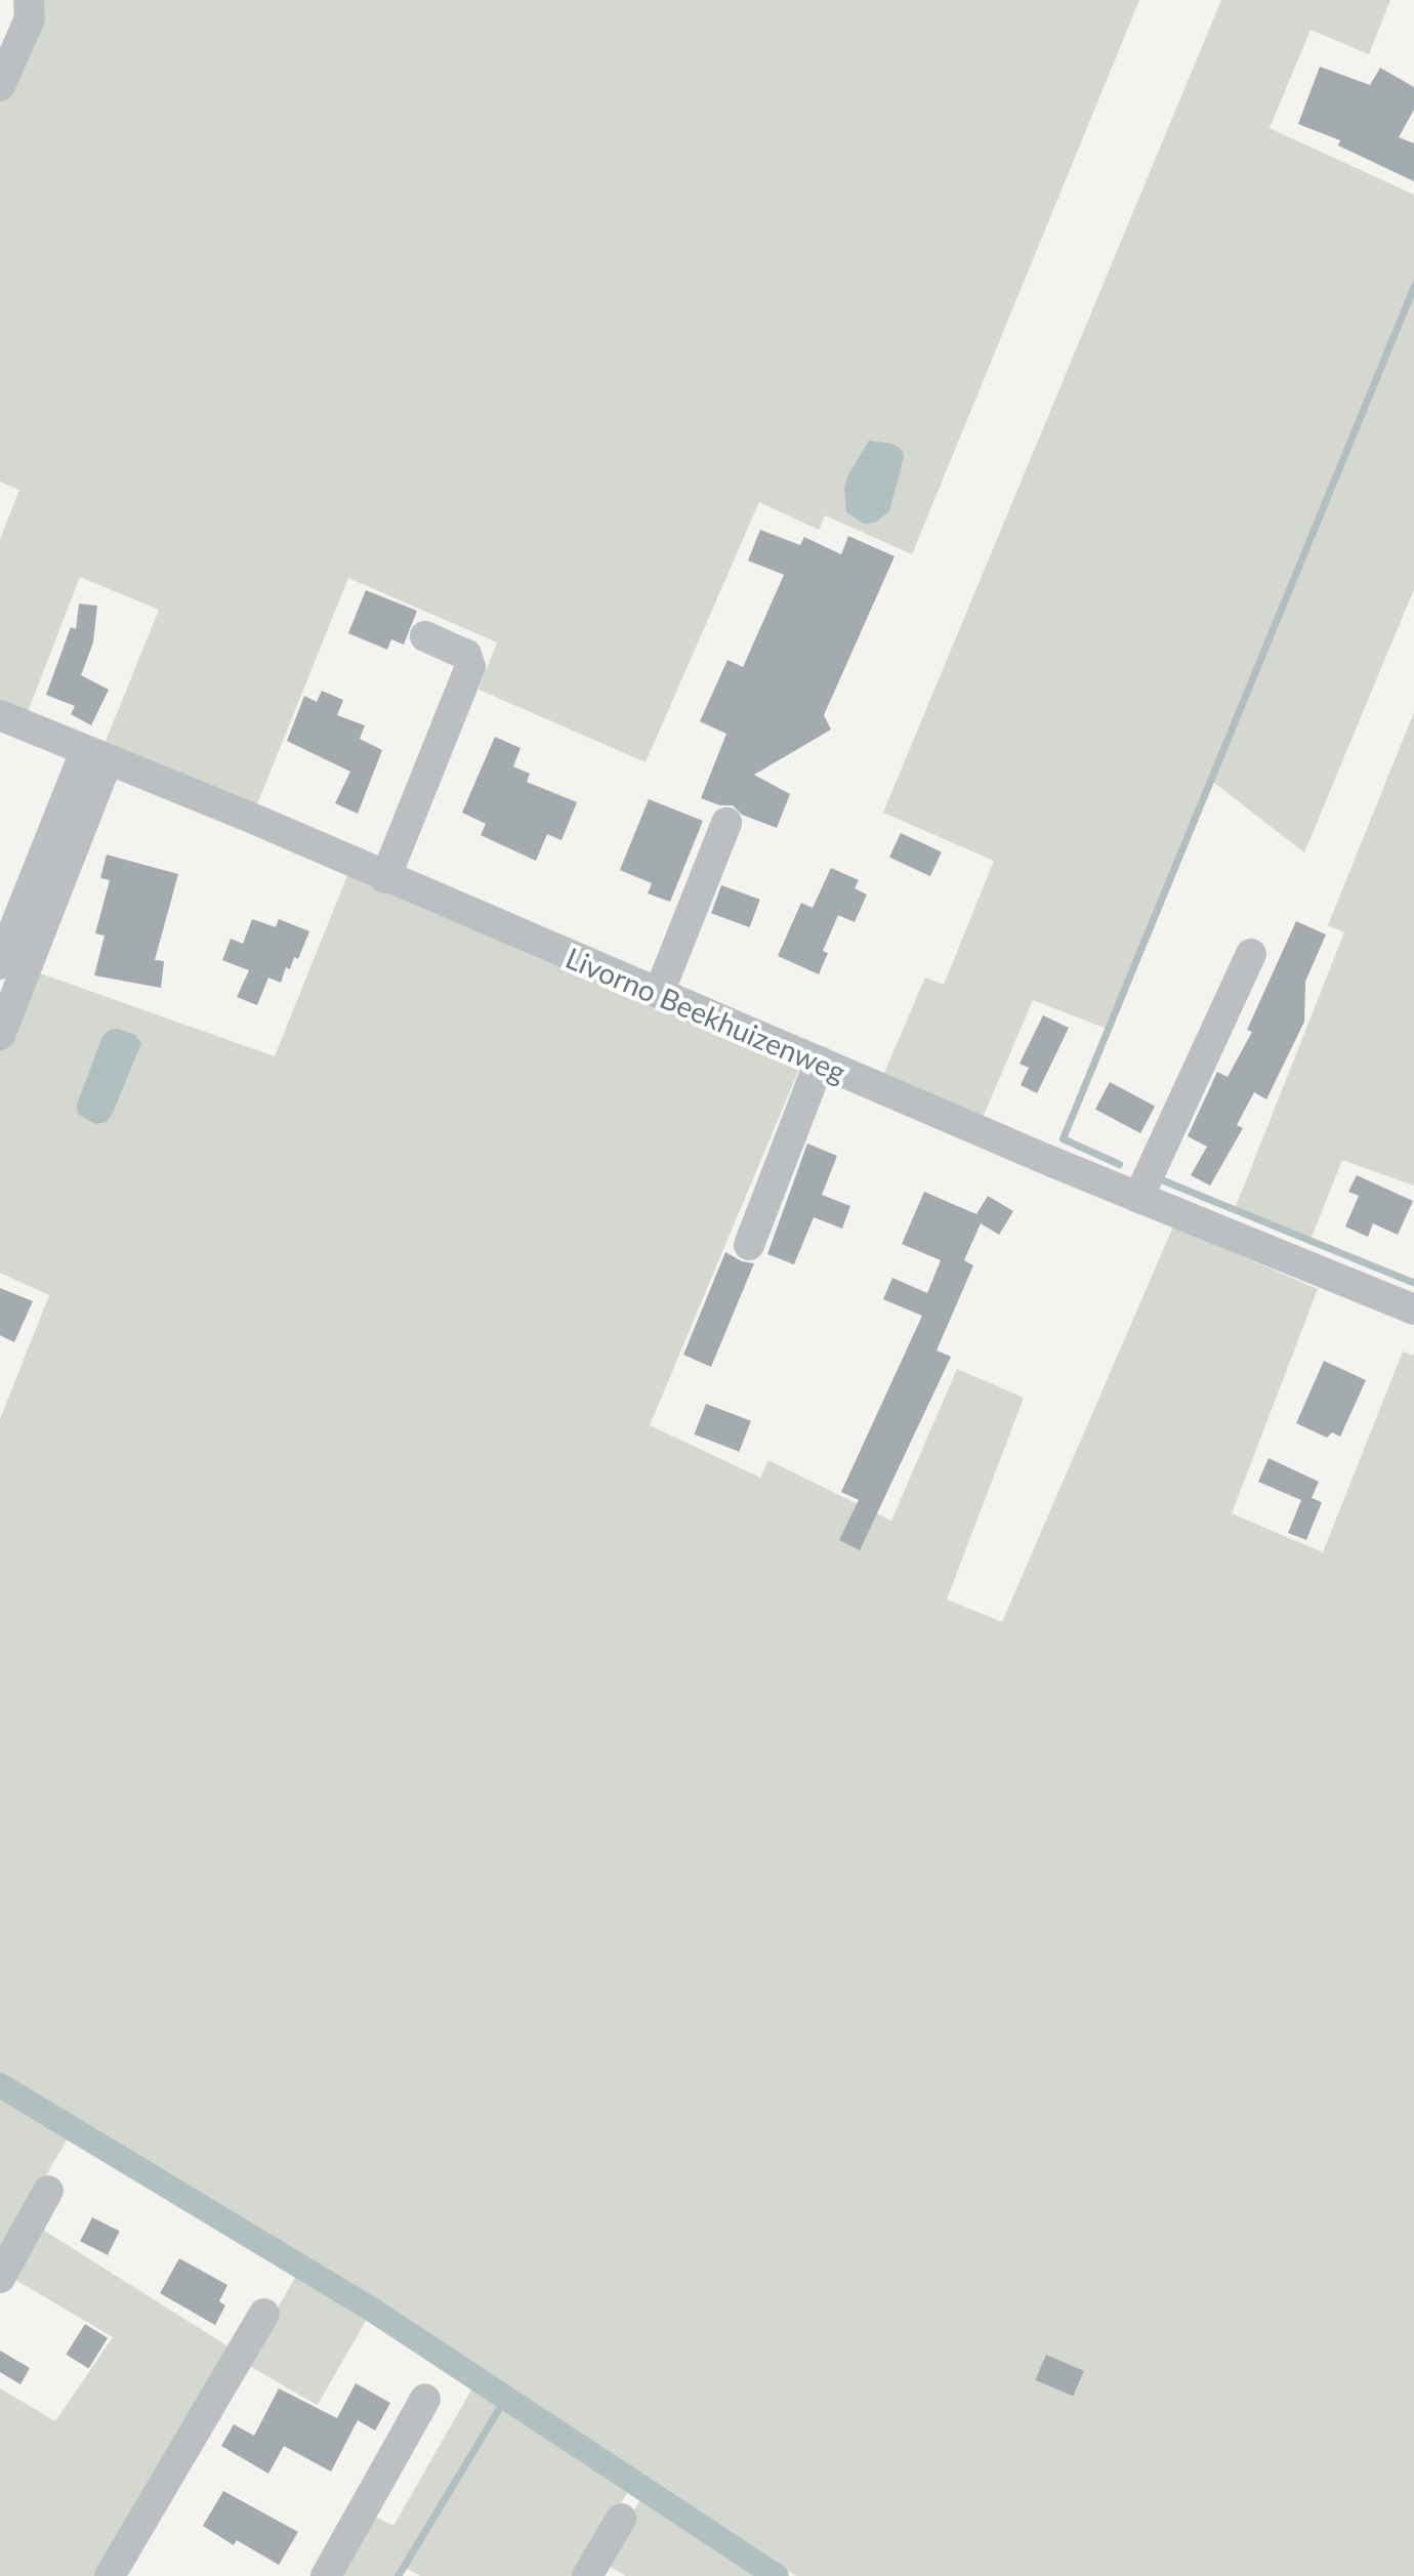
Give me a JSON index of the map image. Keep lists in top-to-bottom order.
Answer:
{
  "streets": {
    "street": ["Livorno Beekhuizenweg"]
  }
}
